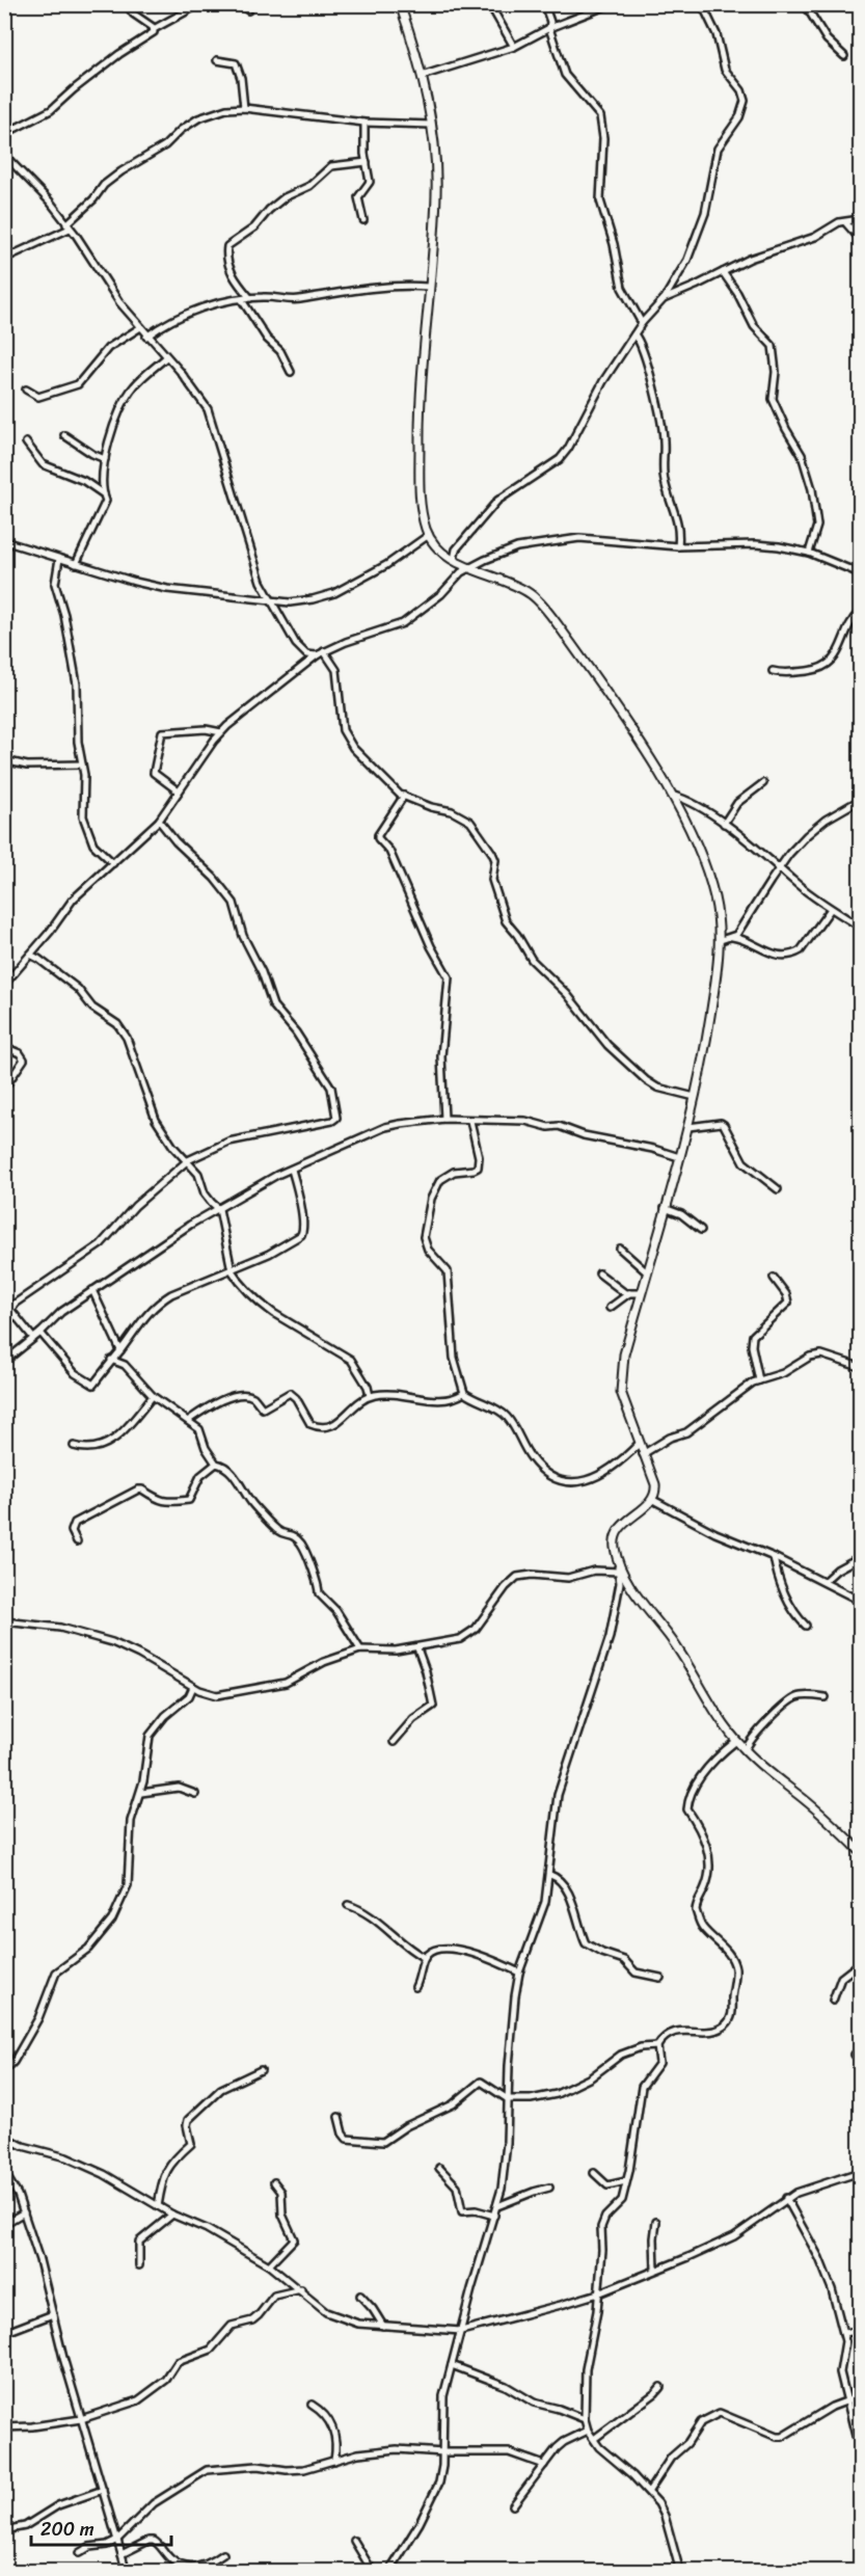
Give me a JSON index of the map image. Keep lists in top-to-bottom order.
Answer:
{
  "scale_bar": "200 m"
}
